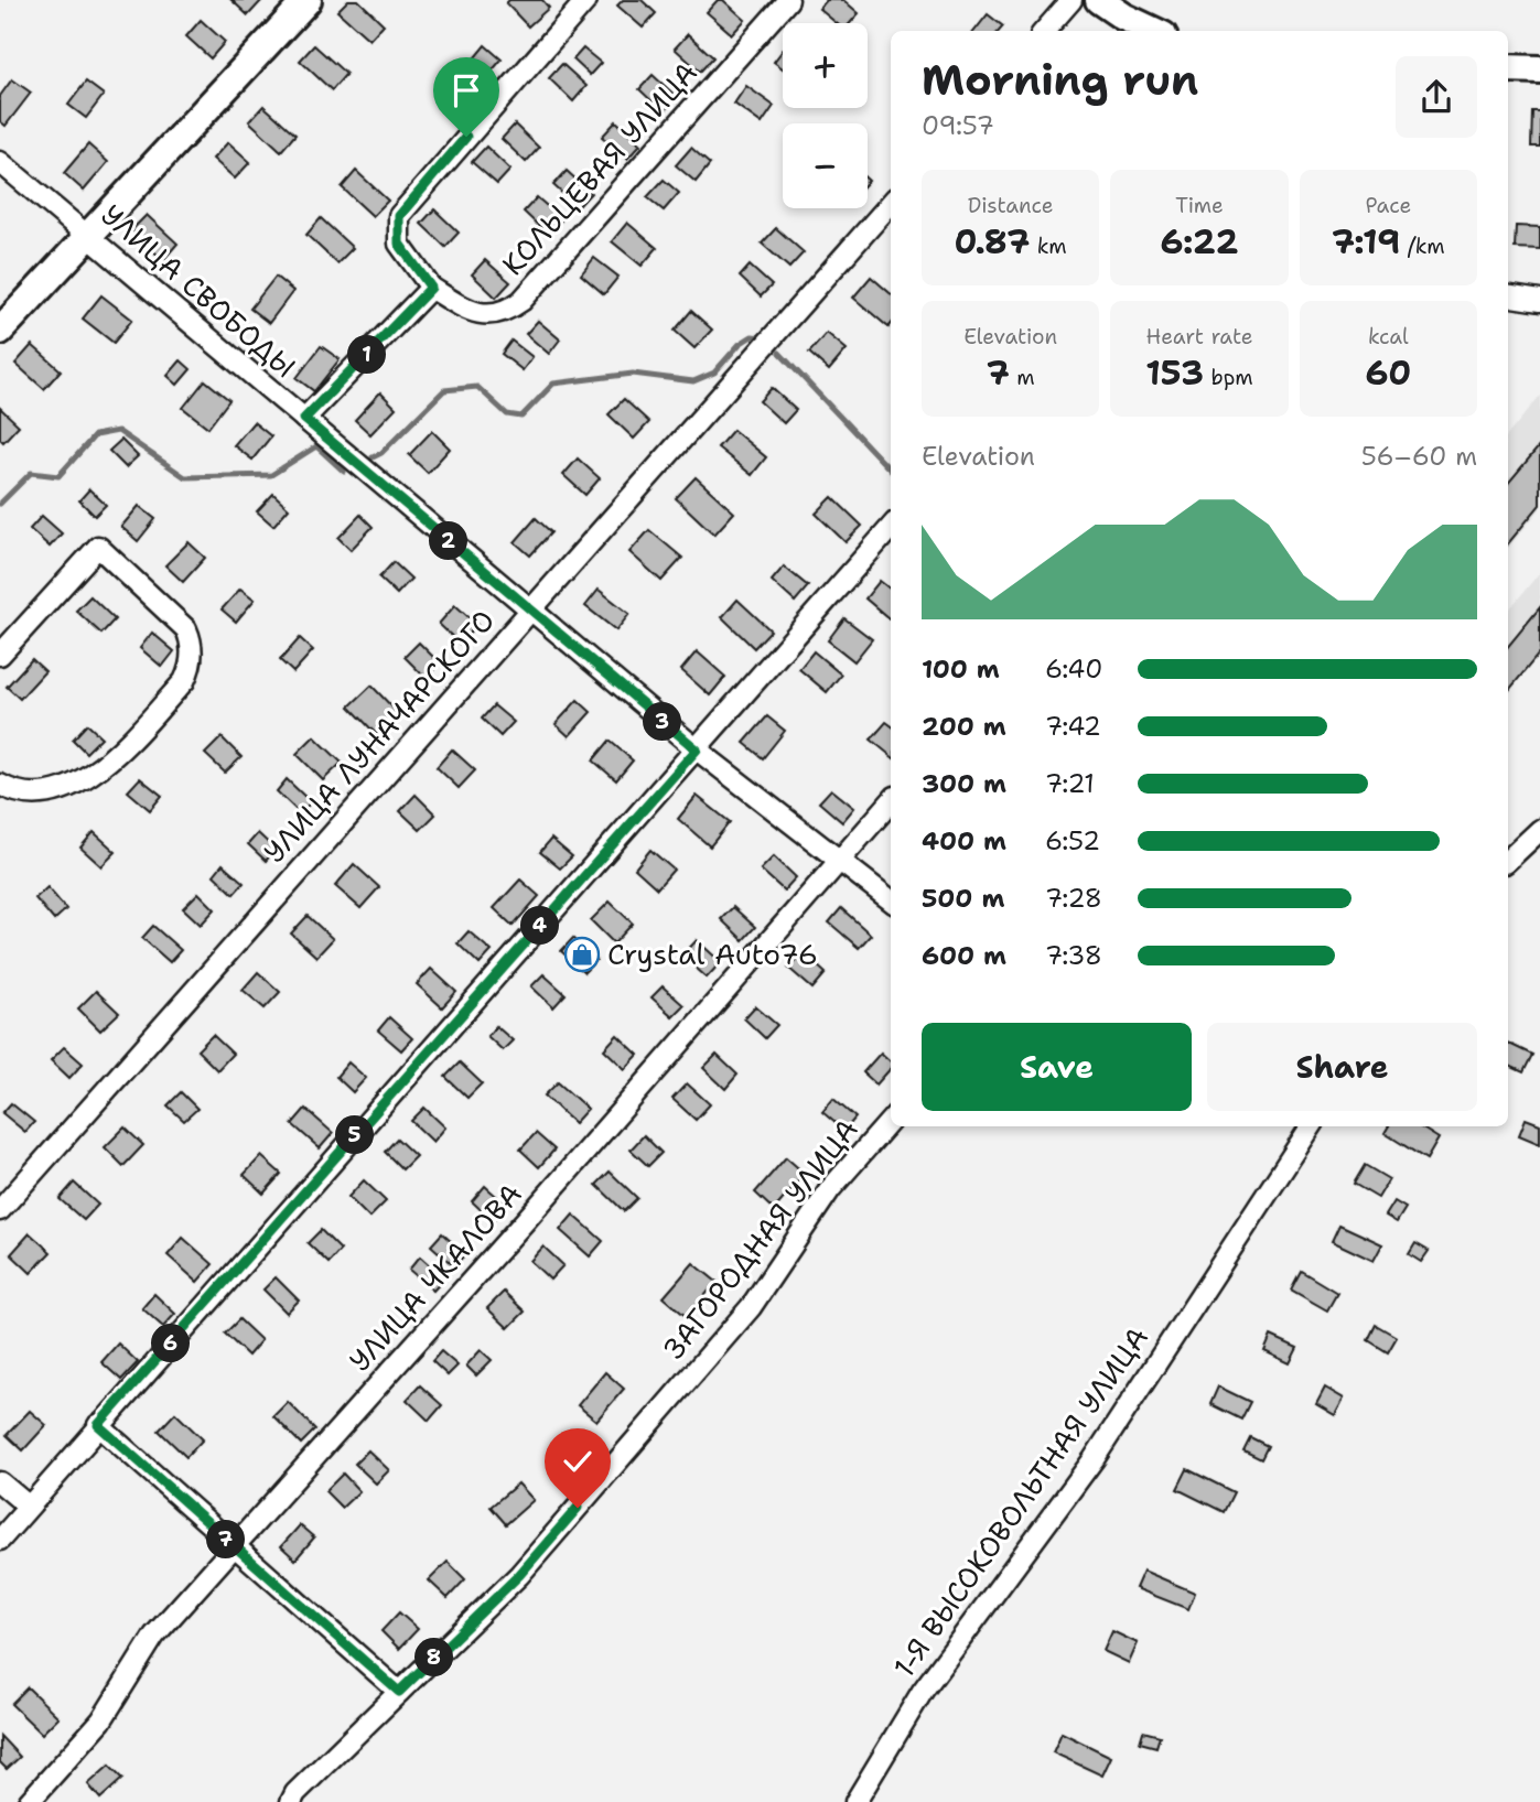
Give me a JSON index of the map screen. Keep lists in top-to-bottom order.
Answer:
{
  "streets": {
    "street": [
      "КОЛЬЦЕВАЯ УЛИЦА",
      "УЛИЦА СВОБОДЫ",
      "УЛИЦА ЛУНАЧАРСКОГО",
      "ЗАГОРОДНАЯ УЛИЦА",
      "УЛИЦА ЧКАЛОВА",
      "1-Я ВЫСОКОВОЛЬТНАЯ УЛИЦА"
    ]
  },
  "crossings": [
    ["УЛИЦА СВОБОДЫ", "УЛИЦА ЛУНАЧАРСКОГО"],
    ["УЛИЦА СВОБОДЫ", "УЛИЦА ЧКАЛОВА"]
  ],
  "places": {
    "shop": ["Crystal Auto76"]
  },
  "page": {
    "map_buttons": ["+", "−"],
    "heading": ["Morning run", "09:57"],
    "stats": [
      ["Distance", "0.87 km"],
      ["Time", "6:22"],
      ["Pace", "7:19 /km"],
      ["Elevation", "7 m"],
      ["Heart rate", "153 bpm"],
      ["kcal", "60"]
    ],
    "pins": [
      "1",
      "2",
      "3",
      "4",
      "5",
      "6",
      "7",
      "8"
    ],
    "chart": ["Elevation", "56–60 m"],
    "list": [
      {
        "name": "100 m",
        "note": "6:40"
      },
      {
        "name": "200 m",
        "note": "7:42"
      },
      {
        "name": "300 m",
        "note": "7:21"
      },
      {
        "name": "400 m",
        "note": "6:52"
      },
      {
        "name": "500 m",
        "note": "7:28"
      },
      {
        "name": "600 m",
        "note": "7:38"
      }
    ],
    "buttons": ["Save", "Share"]
  }
}
